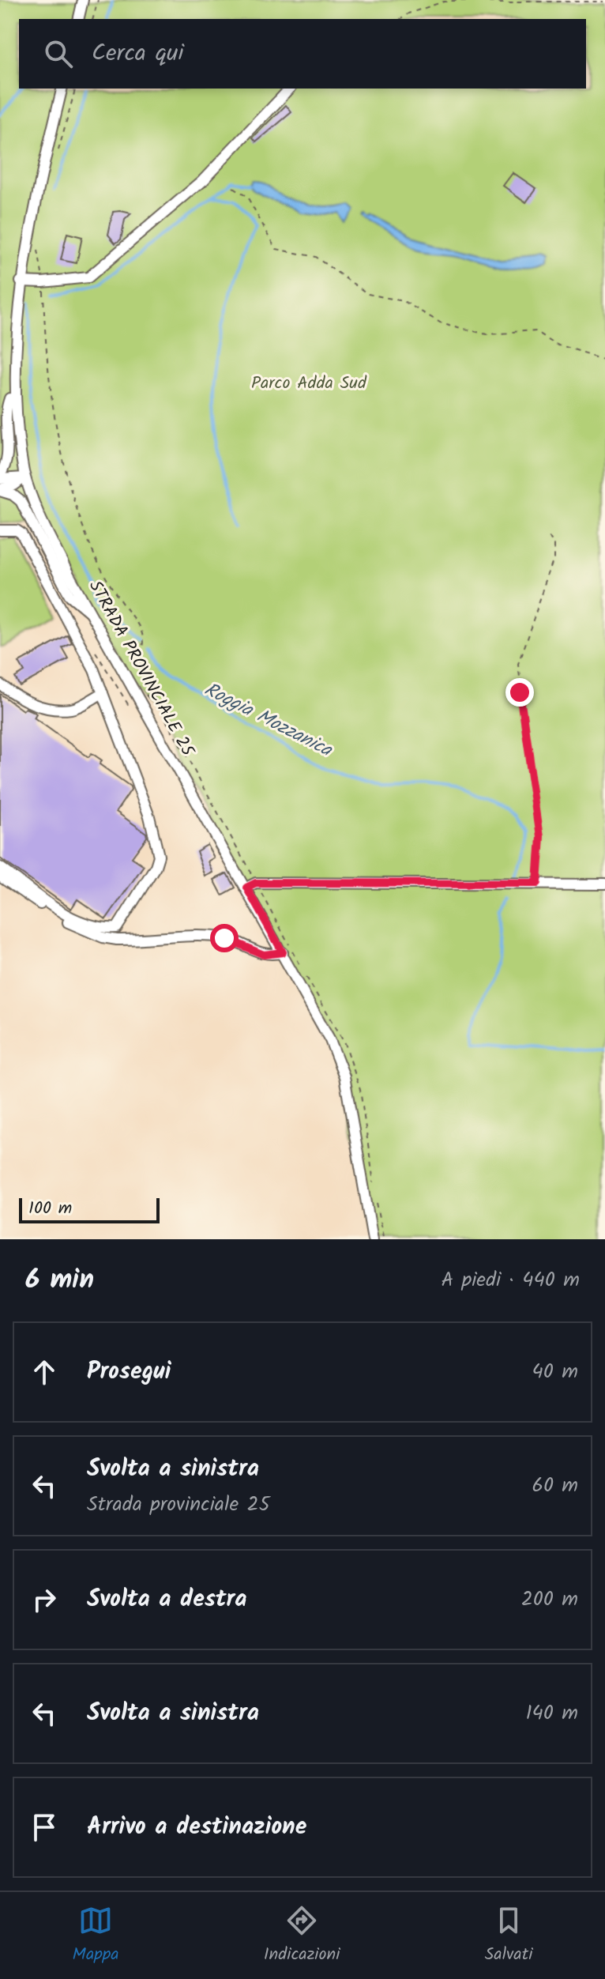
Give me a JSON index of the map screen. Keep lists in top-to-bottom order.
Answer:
{
  "streets": {
    "street": ["STRADA PROVINCIALE 25"]
  },
  "water": ["Roggia Mozzanica"],
  "parks": ["Parco Adda Sud"],
  "scale_bar": "100 m",
  "page": {
    "search": "Cerca qui",
    "scale": "100 m",
    "heading": ["6 min", "A piedi · 440 m"],
    "list": [
      ["Prosegui", "40 m"],
      ["Svolta a sinistra", "Strada provinciale 25", "60 m"],
      ["Svolta a destra", "200 m"],
      ["Svolta a sinistra", "140 m"],
      "Arrivo a destinazione"
    ],
    "nav": ["Mappa", "Indicazioni", "Salvati"]
  }
}
